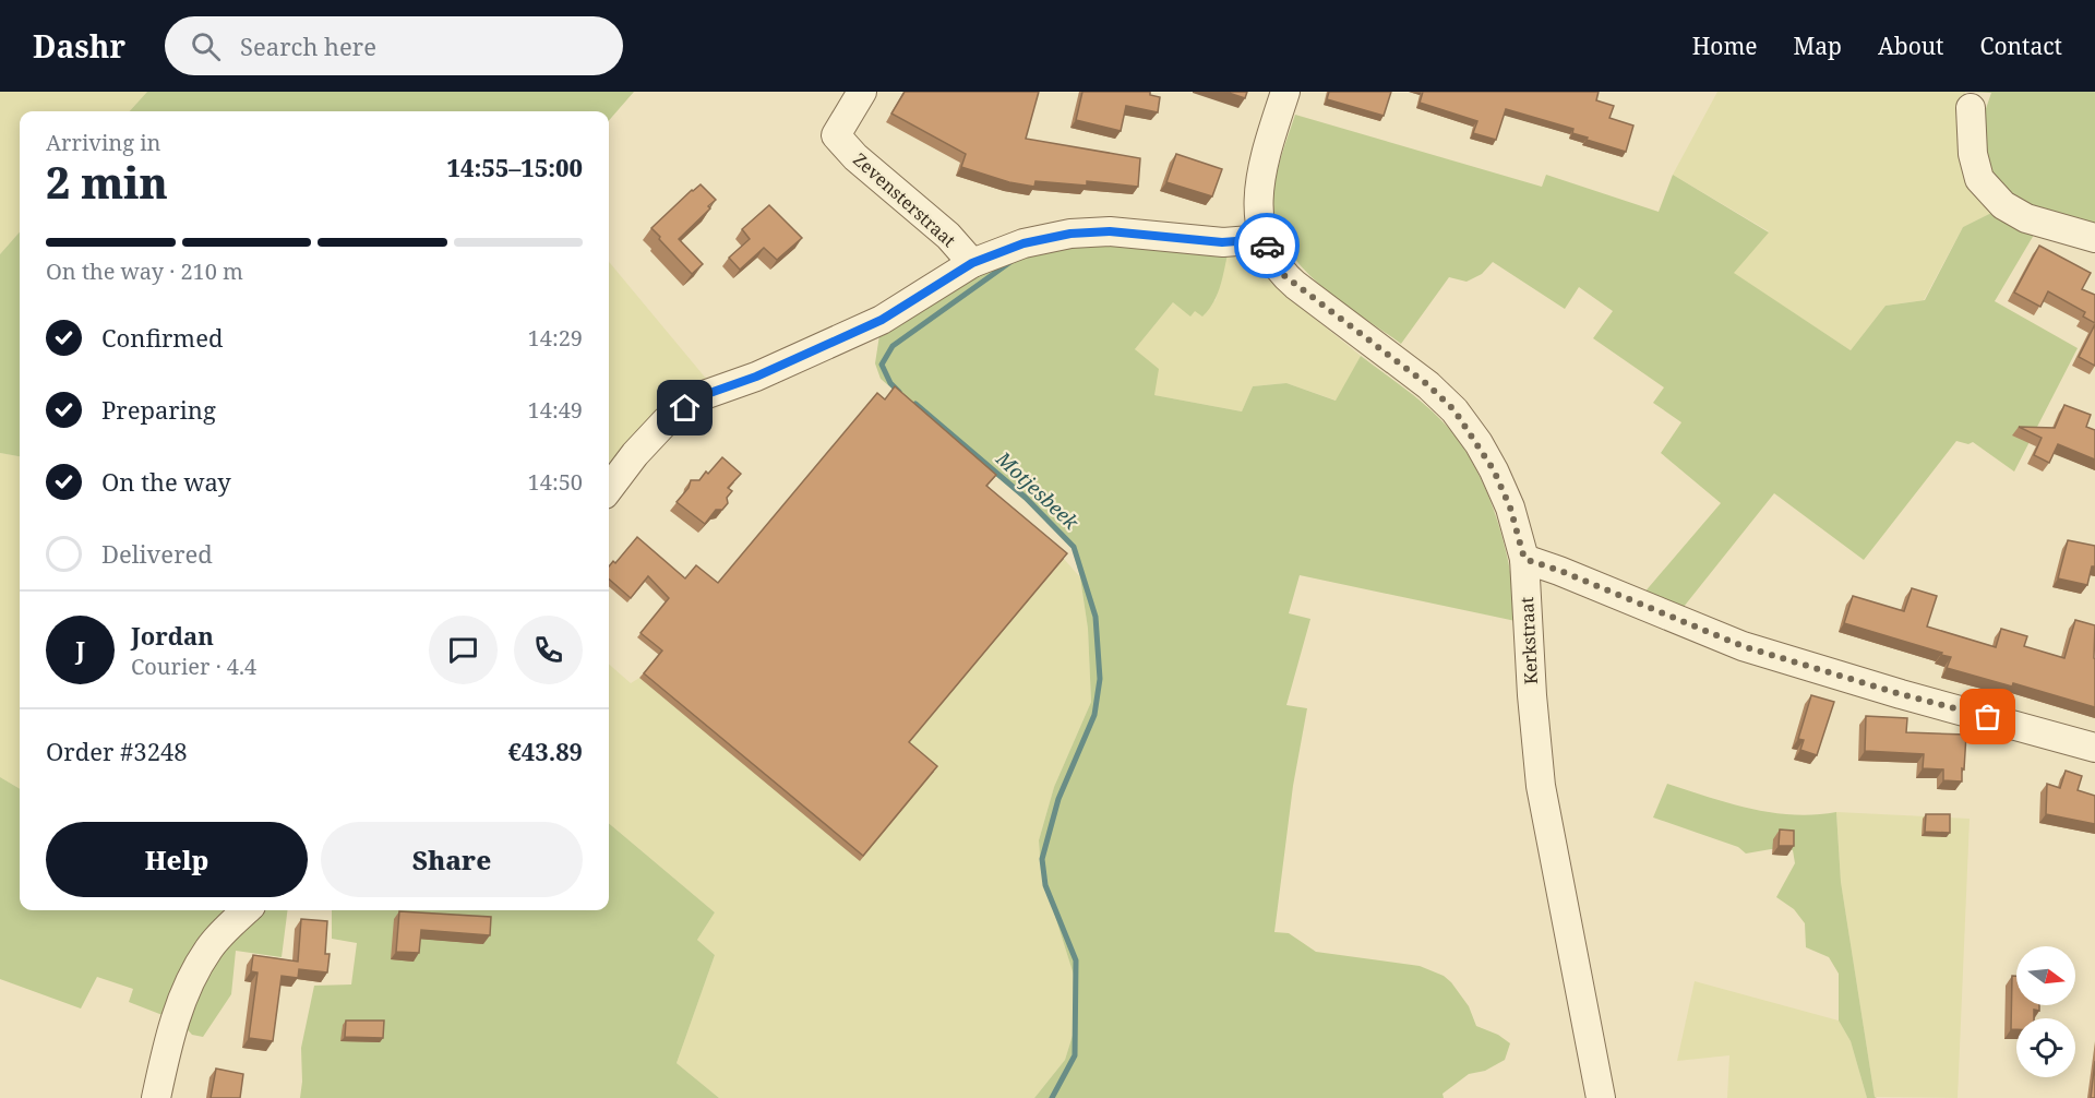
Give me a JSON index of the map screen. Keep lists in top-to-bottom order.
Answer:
{
  "streets": {
    "street": ["Zevensterstraat", "Kerkstraat"]
  },
  "crossings": [
    ["Zevensterstraat", "Kerkstraat"]
  ],
  "water": ["Motjesbeek"],
  "north": "right",
  "page": {
    "header": "Dashr",
    "search": "Search here",
    "nav": [
      "Home",
      "Map",
      "About",
      "Contact"
    ],
    "heading": ["2 min", "Arriving in", "14:55–15:00"],
    "panel": [
      "Jordan",
      "Courier · 4.4",
      "Order #3248",
      "€43.89"
    ],
    "bar": "On the way · 210 m",
    "list": [
      ["Confirmed", "14:29"],
      ["Preparing", "14:49"],
      ["On the way", "14:50"],
      "Delivered"
    ],
    "round": "J",
    "buttons": ["Help", "Share"]
  }
}
